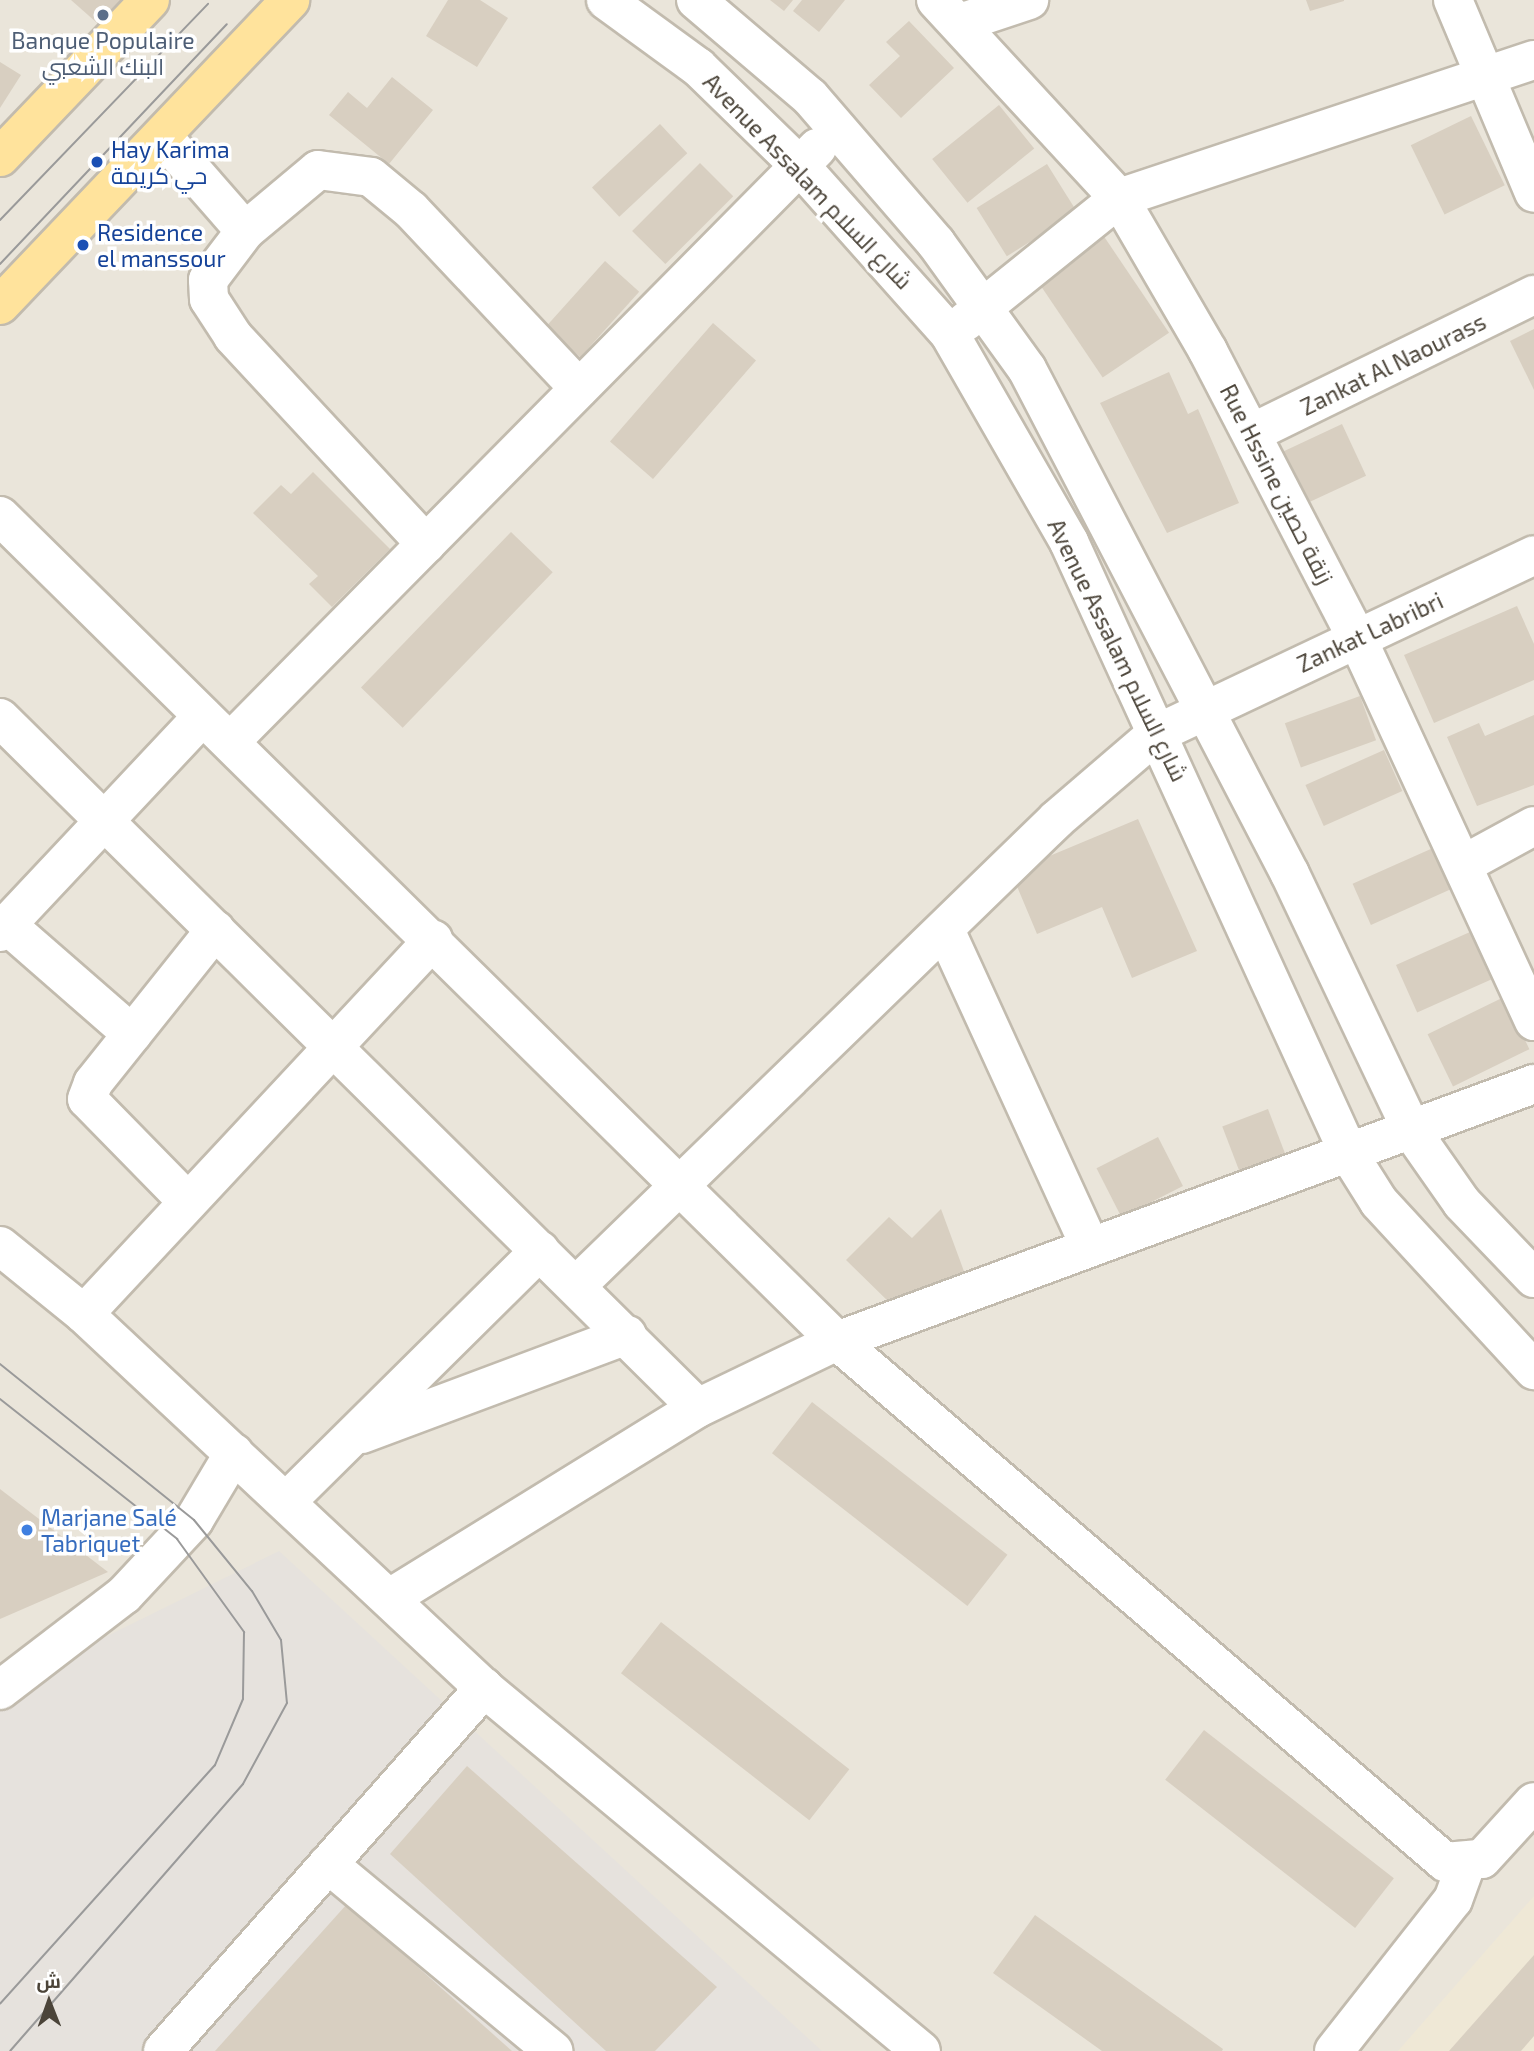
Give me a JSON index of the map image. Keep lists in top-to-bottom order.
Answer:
{
  "streets": {
    "street": [
      "Avenue Assalam شارع السلام",
      "Zankat Al Naourass",
      "Rue Hssine زنقة حصين",
      "Zankat Labribri"
    ]
  },
  "crossings": [
    ["Avenue Assalam شارع السلام", "Zankat Labribri"],
    ["Zankat Al Naourass", "Rue Hssine زنقة حصين"],
    ["Rue Hssine زنقة حصين", "Zankat Labribri"]
  ],
  "places": [
    "Banque Populaire البنك الشعبي",
    "Hay Karima حي كريمة",
    "Residence el manssour",
    "Marjane Salé Tabriquet"
  ],
  "north": "top"
}
